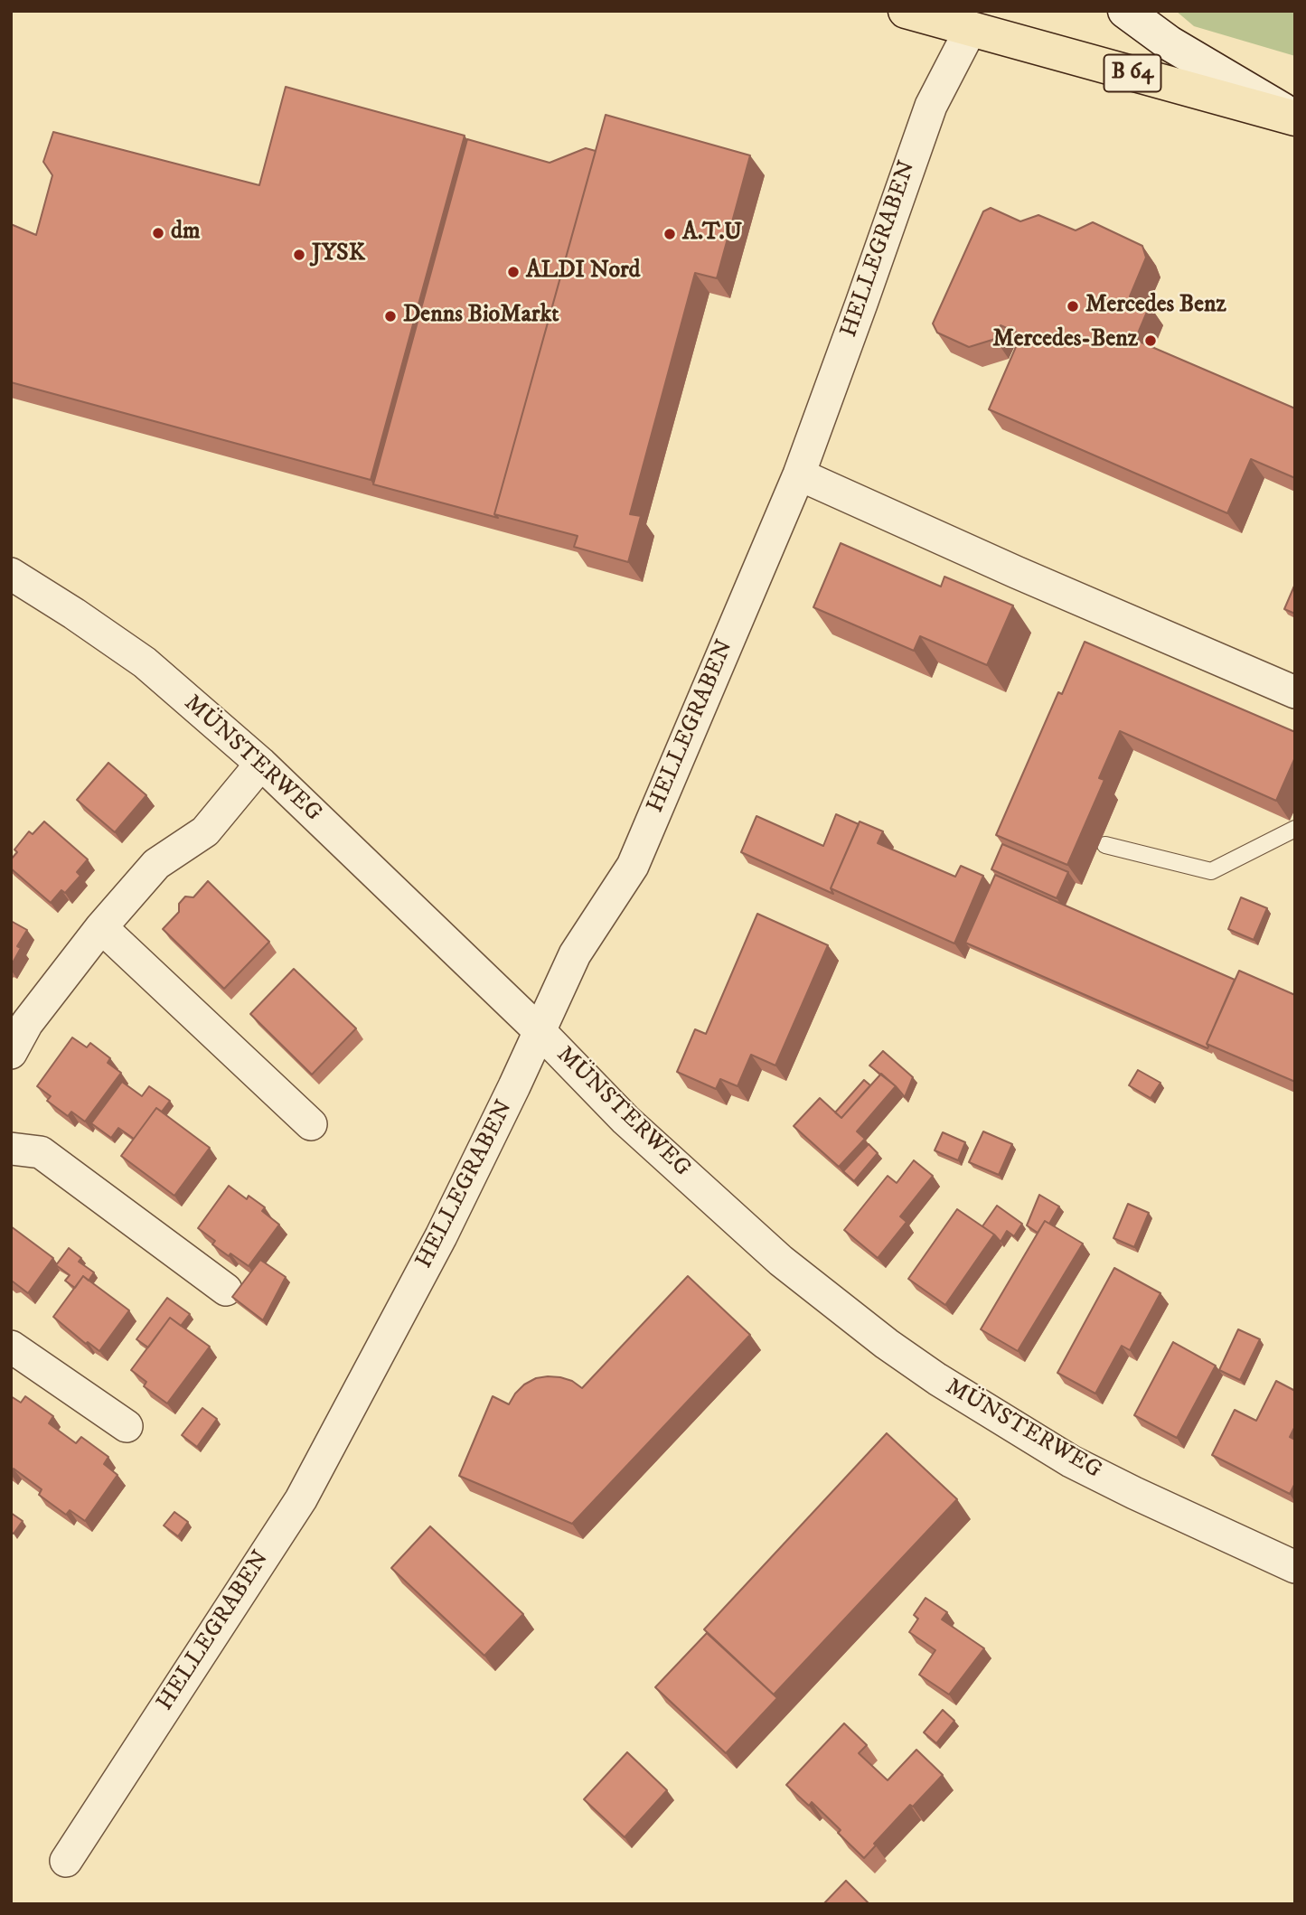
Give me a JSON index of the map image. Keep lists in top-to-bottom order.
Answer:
{
  "streets": {
    "main road": ["B 64"],
    "street": ["HELLEGRABEN", "MÜNSTERWEG"]
  },
  "crossings": [
    ["B 64", "HELLEGRABEN"],
    ["HELLEGRABEN", "MÜNSTERWEG"]
  ],
  "places": [
    "dm",
    "A.T.U",
    "JYSK",
    "ALDI Nord",
    "Mercedes Benz",
    "Denns BioMarkt",
    "Mercedes-Benz"
  ]
}
